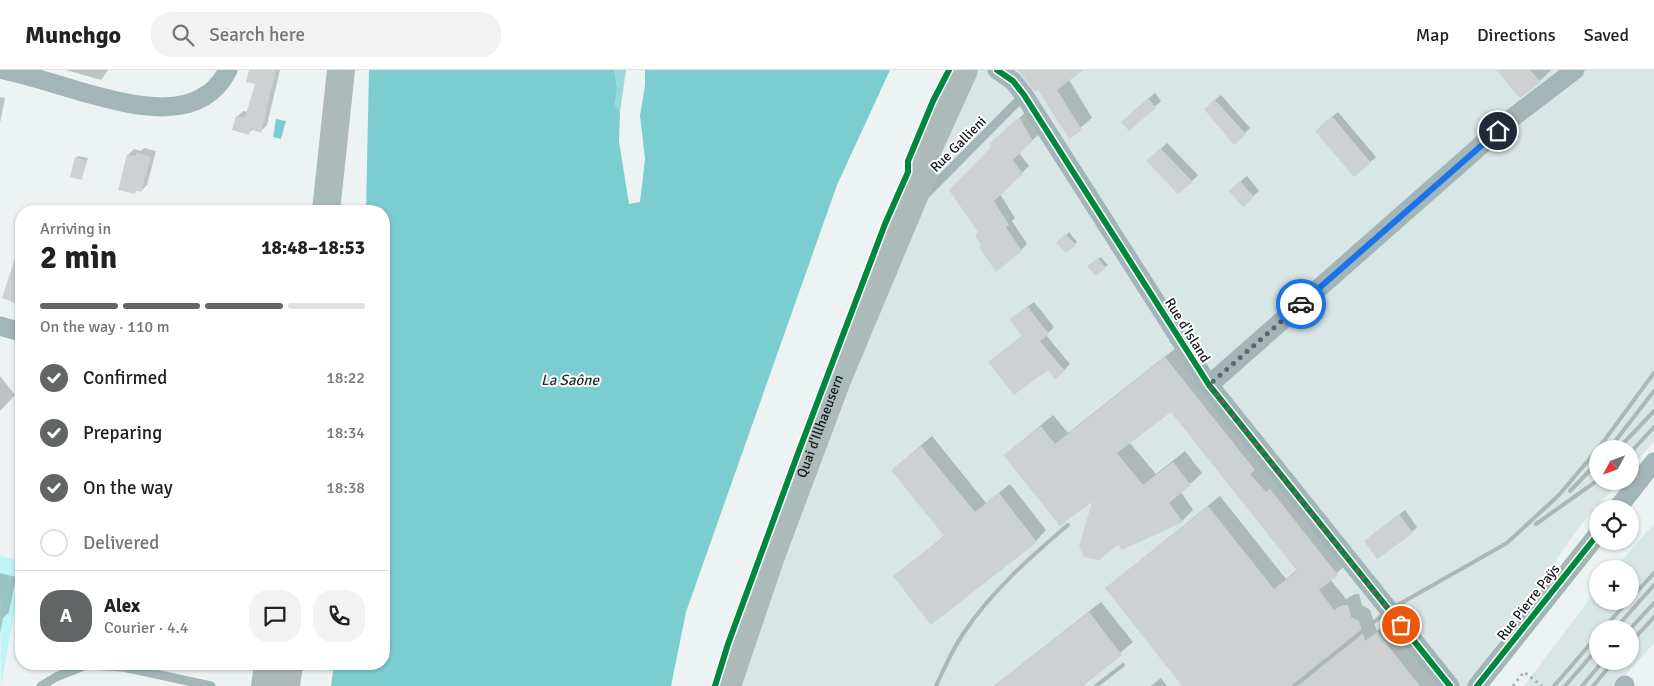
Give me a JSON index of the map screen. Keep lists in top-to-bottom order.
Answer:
{
  "streets": {
    "main road": ["Quai d'Illhaeusern"],
    "street": ["Rue d'Island", "Rue Pierre Paÿs"],
    "lane": ["Rue Gallieni"]
  },
  "crossings": [
    ["Rue Gallieni", "Rue d'Island"],
    ["Rue Gallieni", "Quai d'Illhaeusern"]
  ],
  "water": ["La Saône"],
  "north": "bottom left",
  "page": {
    "header": "Munchgo",
    "search": "Search here",
    "nav": ["Map", "Directions", "Saved"],
    "heading": ["2 min", "Arriving in", "18:48–18:53"],
    "panel": ["Alex", "Courier · 4.4"],
    "bar": "On the way · 110 m",
    "list": [
      ["Confirmed", "18:22"],
      ["Preparing", "18:34"],
      ["On the way", "18:38"],
      "Delivered"
    ],
    "map_buttons": ["+", "−"],
    "round": "A"
  }
}
